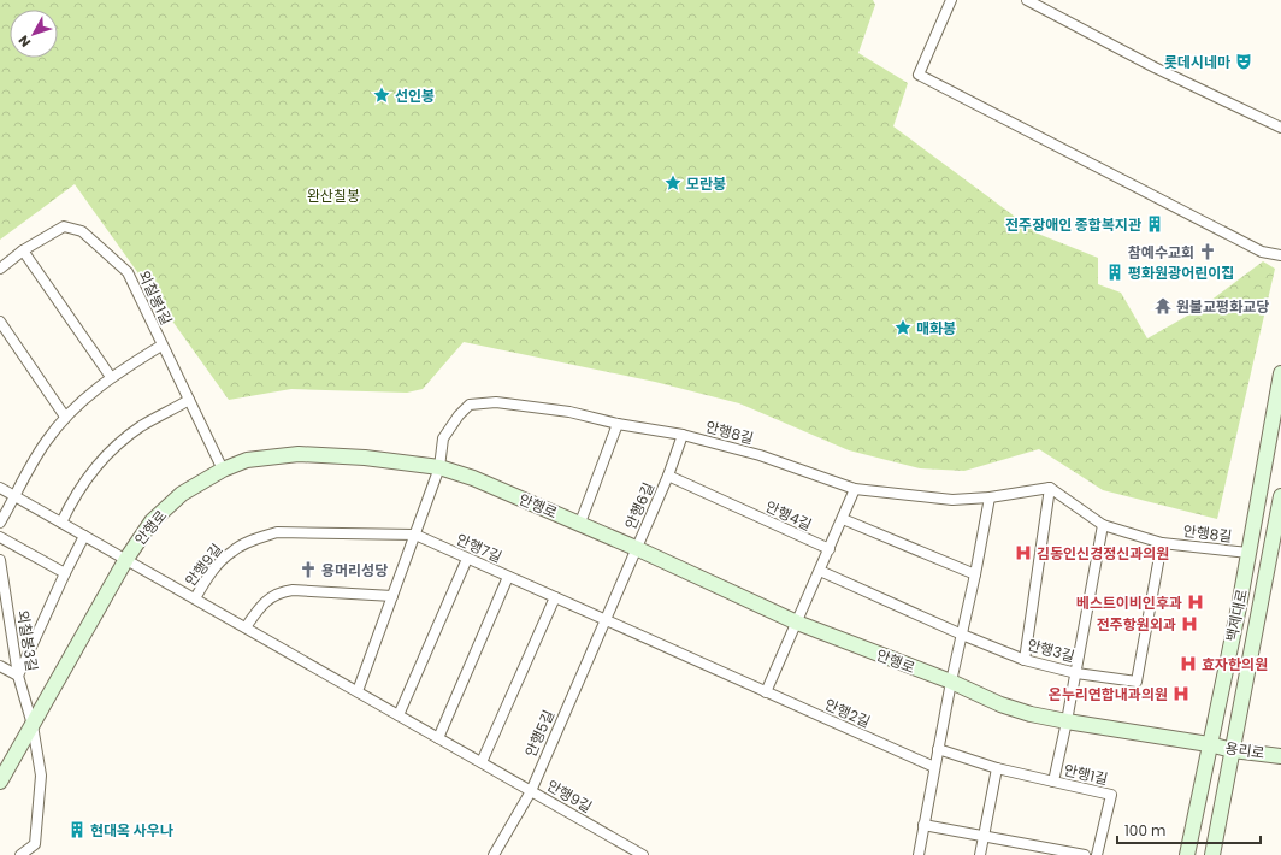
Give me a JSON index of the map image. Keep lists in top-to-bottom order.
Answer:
{
  "streets": {
    "street": [
      "외칠봉1길",
      "안행8길",
      "안행로",
      "안행6길",
      "안행4길",
      "안행7길",
      "안행9길",
      "백제대로",
      "외칠봉3길",
      "안행3길",
      "안행2길",
      "안행5길",
      "용리로",
      "안행1길"
    ]
  },
  "crossings": [
    ["외칠봉1길", "안행로"],
    ["외칠봉1길", "안행9길"],
    ["안행8길", "안행로"],
    ["안행8길", "안행6길"],
    ["안행8길", "백제대로"],
    ["안행8길", "안행3길"],
    ["안행로", "안행6길"],
    ["안행로", "안행9길"],
    ["안행로", "백제대로"],
    ["안행로", "외칠봉3길"],
    ["안행로", "안행5길"],
    ["안행로", "용리로"],
    ["안행로", "안행1길"],
    ["안행6길", "안행4길"],
    ["안행6길", "안행5길"],
    ["안행7길", "안행9길"],
    ["안행9길", "안행5길"],
    ["백제대로", "용리로"],
    ["안행3길", "안행1길"],
    ["안행2길", "안행5길"]
  ],
  "parks": ["완산칠봉"],
  "places": {
    "theatre": ["롯데시네마"],
    "place": ["선인봉", "모란봉", "매화봉"],
    "building": ["전주장애인 종합복지관", "평화원광어린이집", "현대옥 사우나"],
    "church": ["참예수교회", "용머리성당"],
    "temple": ["원불교평화교당"],
    "hospital": [
      "김동인신경정신과의원",
      "베스트이비인후과",
      "전주항원외과",
      "효자한의원",
      "온누리연합내과의원"
    ]
  },
  "scale_bar": "100 m",
  "north": "bottom left"
}
